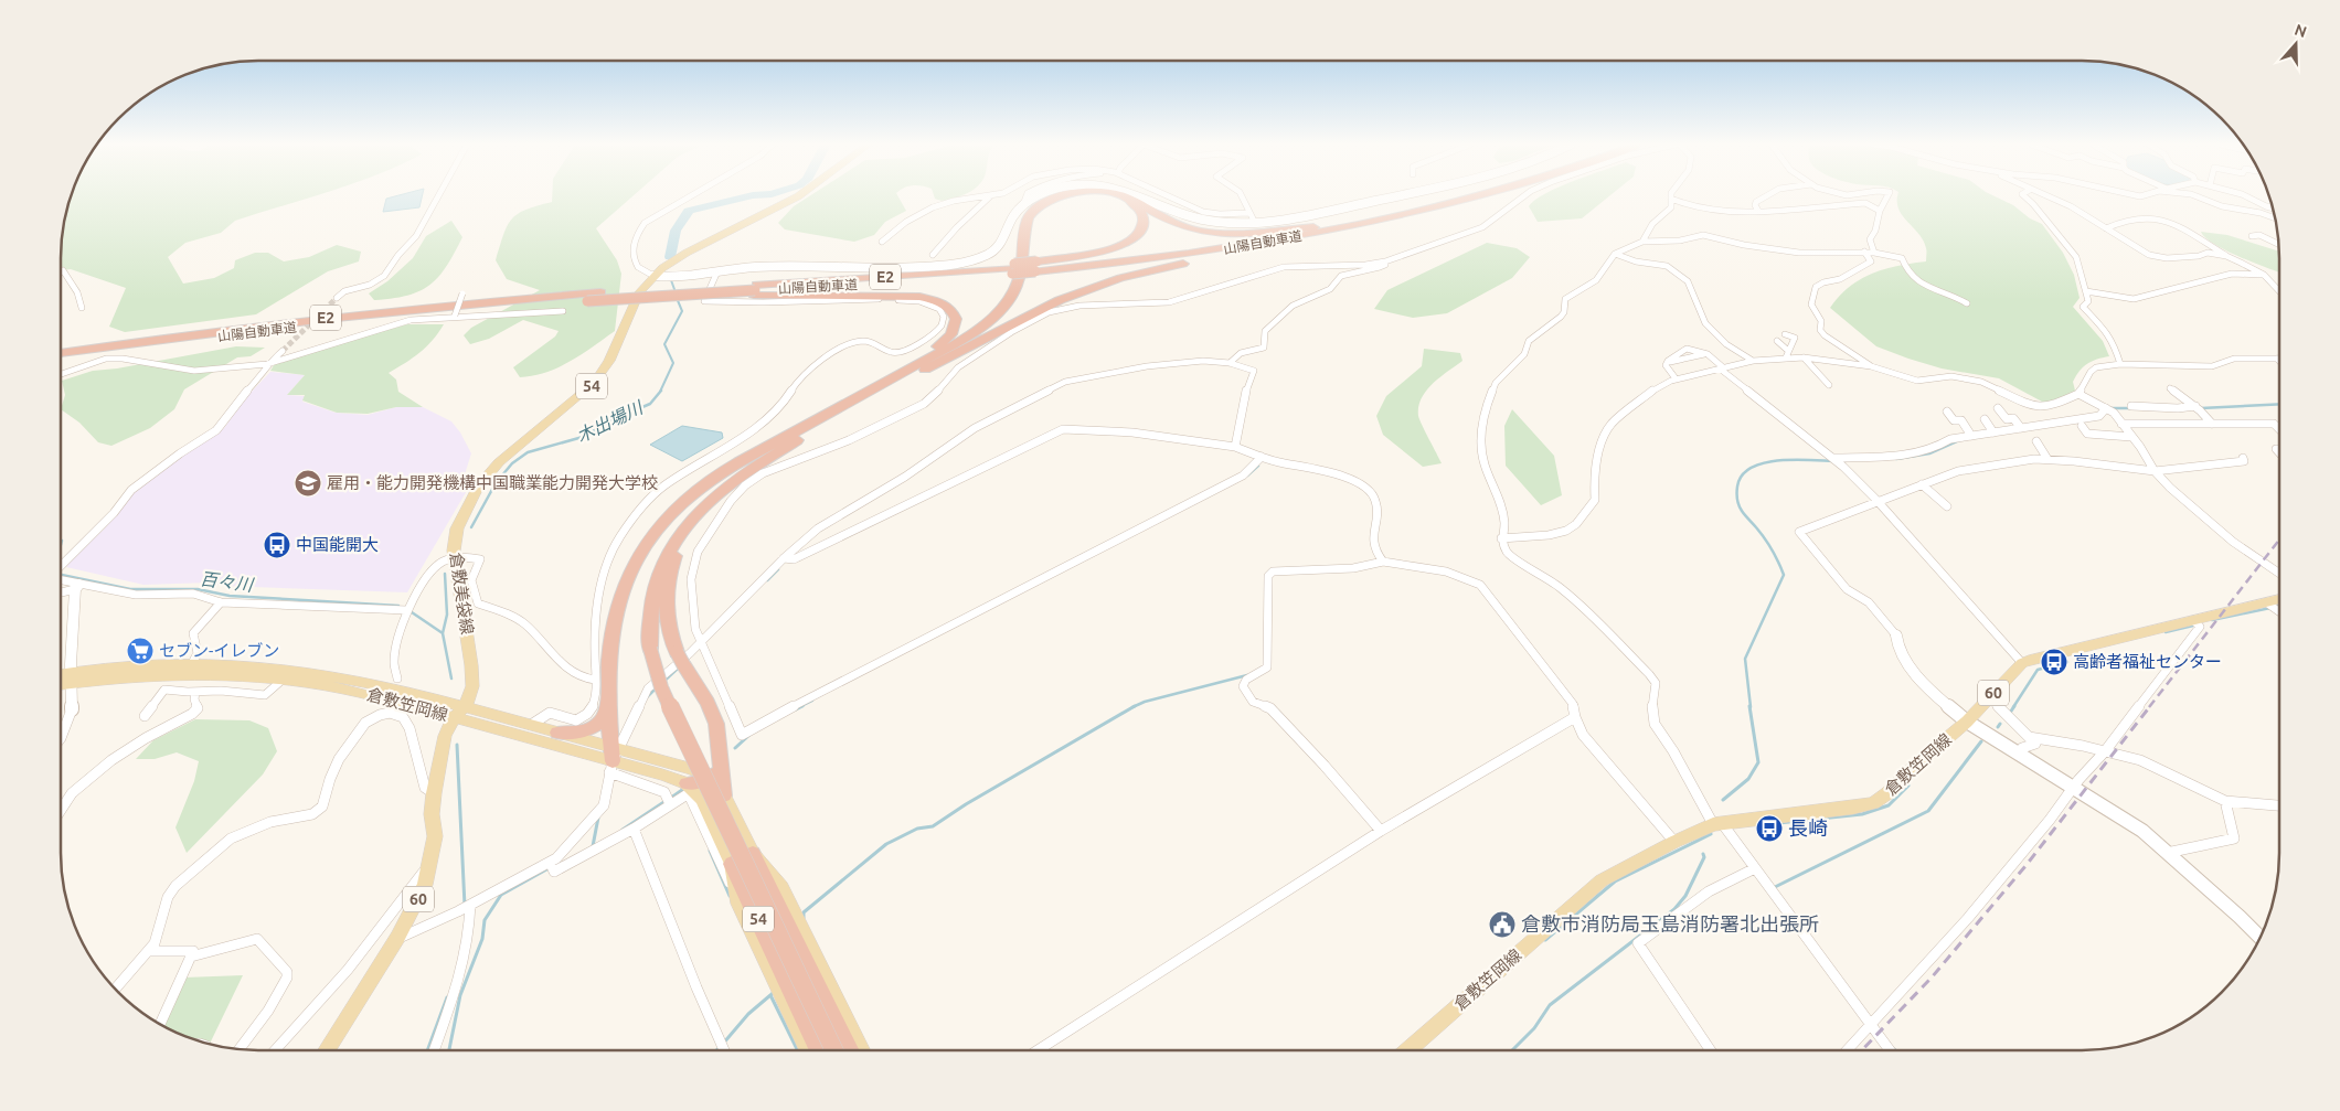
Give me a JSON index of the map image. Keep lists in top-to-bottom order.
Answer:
{
  "streets": {
    "highway": ["山陽自動車道", "E2", "54"],
    "main road": ["倉敷美袋線", "60", "倉敷笠岡線"]
  },
  "crossings": [
    ["54", "倉敷美袋線"],
    ["54", "倉敷笠岡線"],
    ["倉敷美袋線", "倉敷笠岡線"]
  ],
  "water": ["木出場川", "百々川"],
  "places": {
    "school or university": ["雇用・能力開発機構中国職業能力開発大学校"],
    "bus stop": ["中国能開大", "高齢者福祉センター", "長崎"],
    "supermarket": ["セブン-イレブン"],
    "public building": ["倉敷市消防局玉島消防署北出張所"]
  },
  "north": "top"
}
